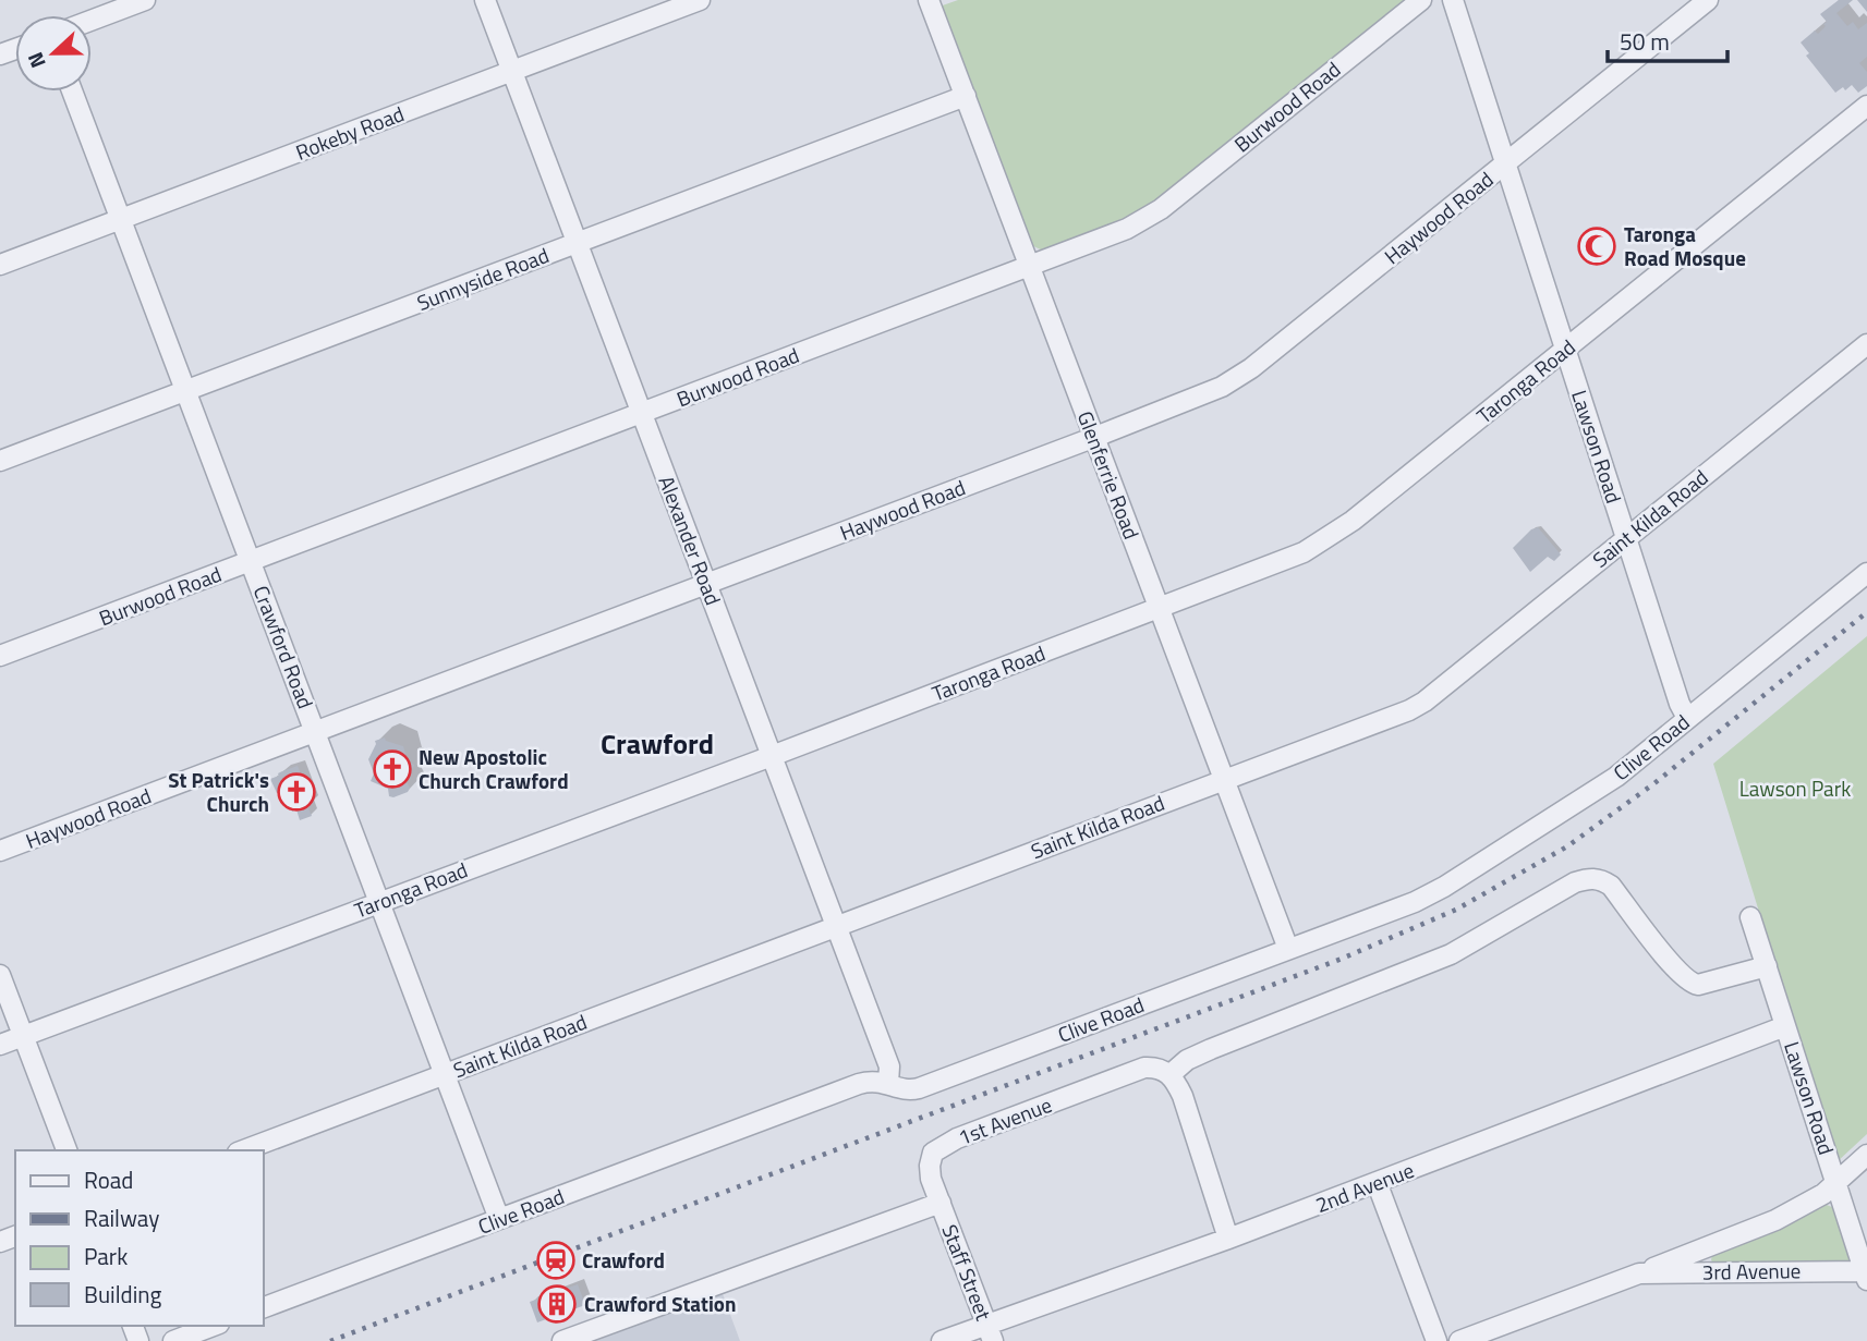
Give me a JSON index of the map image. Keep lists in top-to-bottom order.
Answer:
{
  "streets": {
    "street": [
      "Burwood Road",
      "Rokeby Road",
      "Haywood Road",
      "Sunnyside Road",
      "Taronga Road",
      "Lawson Road",
      "Glenferrie Road",
      "Saint Kilda Road",
      "Alexander Road",
      "Crawford Road",
      "Clive Road",
      "1st Avenue",
      "2nd Avenue",
      "3rd Avenue",
      "Staff Street"
    ]
  },
  "crossings": [
    ["Burwood Road", "Glenferrie Road"],
    ["Burwood Road", "Alexander Road"],
    ["Burwood Road", "Crawford Road"],
    ["Rokeby Road", "Alexander Road"],
    ["Rokeby Road", "Crawford Road"],
    ["Haywood Road", "Lawson Road"],
    ["Haywood Road", "Glenferrie Road"],
    ["Haywood Road", "Alexander Road"],
    ["Haywood Road", "Crawford Road"],
    ["Sunnyside Road", "Glenferrie Road"],
    ["Sunnyside Road", "Alexander Road"],
    ["Sunnyside Road", "Crawford Road"],
    ["Taronga Road", "Lawson Road"],
    ["Taronga Road", "Glenferrie Road"],
    ["Taronga Road", "Alexander Road"],
    ["Taronga Road", "Crawford Road"],
    ["Lawson Road", "Saint Kilda Road"],
    ["Lawson Road", "Clive Road"],
    ["Lawson Road", "2nd Avenue"],
    ["Lawson Road", "3rd Avenue"],
    ["Glenferrie Road", "Saint Kilda Road"],
    ["Glenferrie Road", "Clive Road"],
    ["Saint Kilda Road", "Alexander Road"],
    ["Saint Kilda Road", "Crawford Road"],
    ["Alexander Road", "Clive Road"],
    ["Crawford Road", "Clive Road"],
    ["1st Avenue", "Staff Street"],
    ["2nd Avenue", "Staff Street"]
  ],
  "districts": ["Crawford"],
  "parks": ["Lawson Park"],
  "places": {
    "mosque": ["Taronga Road Mosque"],
    "church": ["New Apostolic Church Crawford", "St Patrick's Church"],
    "station": ["Crawford"],
    "building": ["Crawford Station"]
  },
  "legend": [
    "Road",
    "Railway",
    "Park",
    "Building"
  ],
  "scale_bar": "50 m",
  "north": "left"
}
